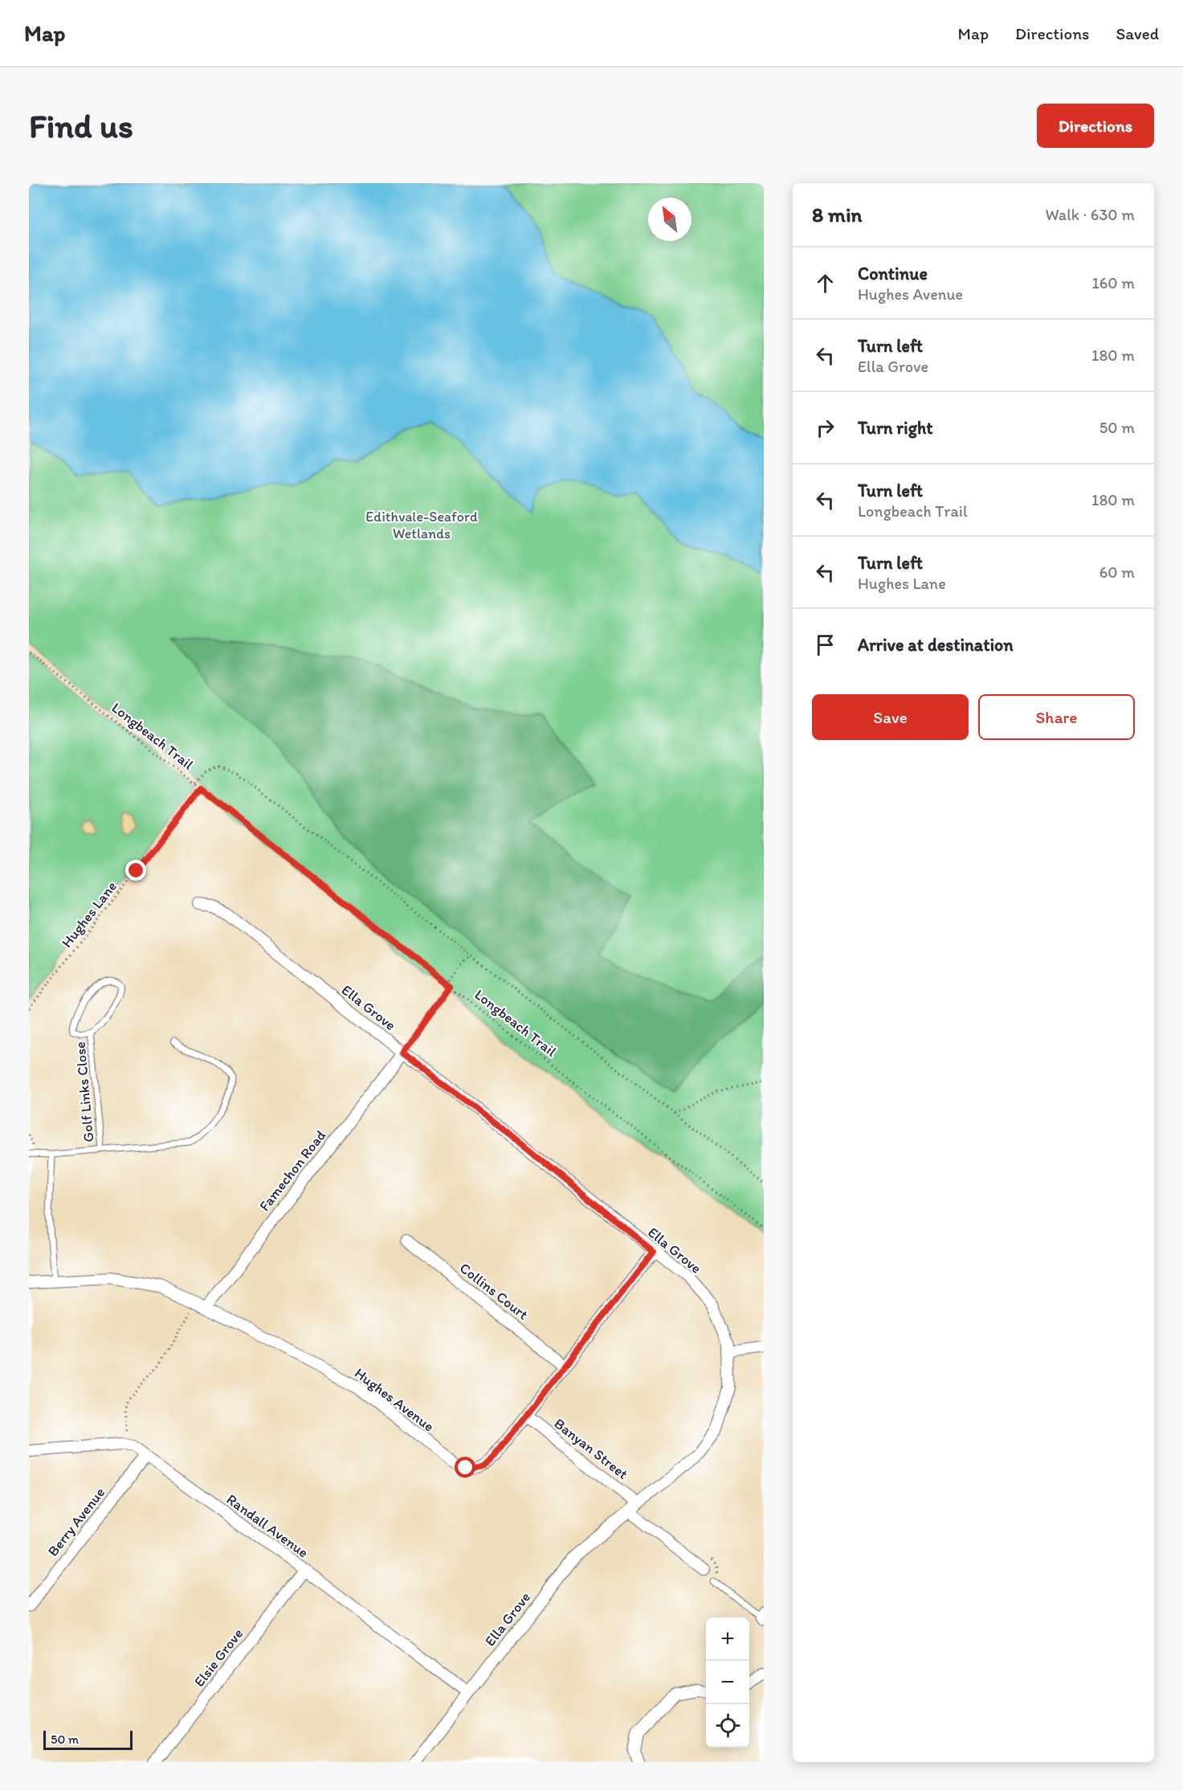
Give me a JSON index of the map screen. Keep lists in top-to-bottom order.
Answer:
{
  "streets": {
    "street": [
      "Ella Grove",
      "Famechon Road",
      "Collins Court",
      "Hughes Avenue",
      "Banyan Street",
      "Berry Avenue",
      "Randall Avenue",
      "Elsie Grove"
    ],
    "lane": ["Golf Links Close"],
    "path": ["Longbeach Trail", "Hughes Lane"]
  },
  "crossings": [
    ["Longbeach Trail", "Hughes Lane"],
    ["Ella Grove", "Famechon Road"],
    ["Ella Grove", "Hughes Avenue"],
    ["Ella Grove", "Banyan Street"],
    ["Ella Grove", "Randall Avenue"],
    ["Famechon Road", "Hughes Avenue"],
    ["Collins Court", "Hughes Avenue"],
    ["Hughes Avenue", "Banyan Street"],
    ["Berry Avenue", "Randall Avenue"],
    ["Randall Avenue", "Elsie Grove"]
  ],
  "parks": ["Edithvale-Seaford Wetlands"],
  "scale_bar": "50 m",
  "north": "top left",
  "page": {
    "header": "Map",
    "nav": ["Map", "Directions", "Saved"],
    "buttons": [
      "Directions",
      ["Save", "Share"]
    ],
    "title": "Find us",
    "heading": ["8 min", "Walk · 630 m"],
    "list": [
      ["Continue", "Hughes Avenue", "160 m"],
      ["Turn left", "Ella Grove", "180 m"],
      ["Turn right", "50 m"],
      ["Turn left", "Longbeach Trail", "180 m"],
      ["Turn left", "Hughes Lane", "60 m"],
      "Arrive at destination"
    ],
    "map_buttons": ["+", "−"],
    "scale": "50 m"
  }
}
